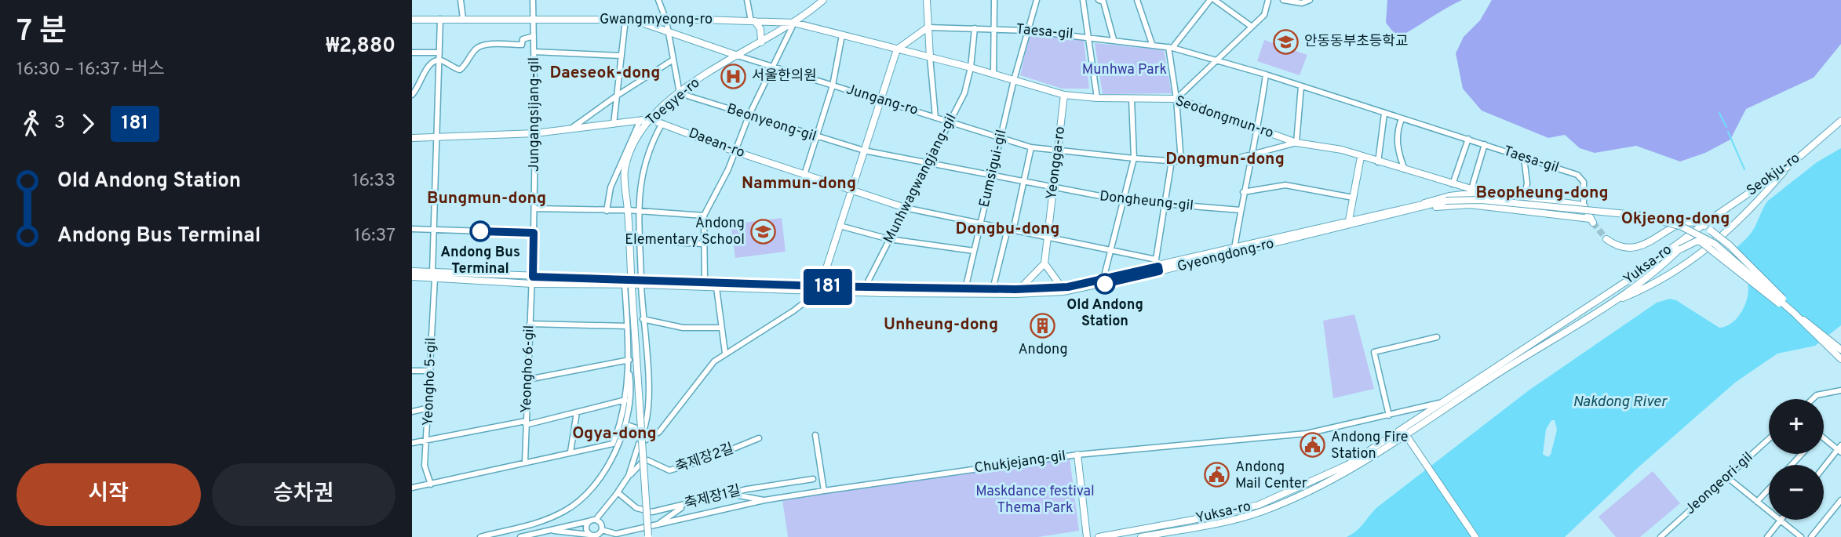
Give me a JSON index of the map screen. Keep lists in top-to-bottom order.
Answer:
{
  "streets": {
    "street": [
      "Gwangmyeong-ro",
      "Taesa-gil",
      "Jungang-ro",
      "Toegye-ro",
      "Jungangsijang-gil",
      "Seodongmun-ro",
      "Beonyeong-gil",
      "Daean-ro",
      "Yeongga-ro",
      "Eumsigui-gil",
      "Seokju-ro",
      "Munhwagwangjang-gil",
      "Dongheung-gil",
      "Gyeongdong-ro",
      "Yuksa-ro",
      "Yeongho 6-gil",
      "Yeongho 5-gil",
      "축제장2길",
      "Chukjejang-gil",
      "Jeongeori-gil",
      "축제장1길"
    ]
  },
  "crossings": [
    ["Gwangmyeong-ro", "Jungang-ro"],
    ["Gwangmyeong-ro", "Toegye-ro"],
    ["Gwangmyeong-ro", "Jungangsijang-gil"],
    ["Gwangmyeong-ro", "Seodongmun-ro"],
    ["Gwangmyeong-ro", "Yeongho 5-gil"],
    ["Taesa-gil", "Seodongmun-ro"],
    ["Taesa-gil", "Eumsigui-gil"],
    ["Jungang-ro", "Toegye-ro"],
    ["Jungang-ro", "Seodongmun-ro"],
    ["Jungang-ro", "Yeongga-ro"],
    ["Jungang-ro", "Eumsigui-gil"],
    ["Jungang-ro", "Munhwagwangjang-gil"],
    ["Toegye-ro", "Beonyeong-gil"],
    ["Toegye-ro", "Daean-ro"],
    ["Toegye-ro", "Gyeongdong-ro"],
    ["Jungangsijang-gil", "Daean-ro"],
    ["Jungangsijang-gil", "Gyeongdong-ro"],
    ["Jungangsijang-gil", "Yeongho 6-gil"],
    ["Seodongmun-ro", "Yeongga-ro"],
    ["Seodongmun-ro", "Eumsigui-gil"],
    ["Seodongmun-ro", "Munhwagwangjang-gil"],
    ["Beonyeong-gil", "Munhwagwangjang-gil"],
    ["Beonyeong-gil", "Dongheung-gil"],
    ["Daean-ro", "Yeongga-ro"],
    ["Daean-ro", "Eumsigui-gil"],
    ["Daean-ro", "Munhwagwangjang-gil"],
    ["Daean-ro", "Gyeongdong-ro"],
    ["Daean-ro", "Yeongho 5-gil"],
    ["Yeongga-ro", "Dongheung-gil"],
    ["Eumsigui-gil", "Dongheung-gil"],
    ["Eumsigui-gil", "Gyeongdong-ro"],
    ["Seokju-ro", "Yuksa-ro"],
    ["Munhwagwangjang-gil", "Dongheung-gil"],
    ["Munhwagwangjang-gil", "Gyeongdong-ro"],
    ["Gyeongdong-ro", "Yeongho 6-gil"],
    ["Gyeongdong-ro", "Yeongho 5-gil"],
    ["Yuksa-ro", "Chukjejang-gil"]
  ],
  "districts": [
    "Daeseok-dong",
    "Dongmun-dong",
    "Nammun-dong",
    "Beopheung-dong",
    "Bungmun-dong",
    "Okjeong-dong",
    "Dongbu-dong",
    "Unheung-dong",
    "Ogya-dong"
  ],
  "water": ["Nakdong River"],
  "parks": ["Munhwa Park", "Maskdance festival Thema Park"],
  "places": {
    "school or university": ["안동동부초등학교", "Andong Elementary School"],
    "hospital": ["서울한의원"],
    "other": ["Andong Bus Terminal", "Old Andong Station"],
    "building": ["Andong"],
    "public building": ["Andong Fire Station", "Andong Mail Center"]
  },
  "lines": ["bus line 181"],
  "page": {
    "heading": ["7 분", "16:30 – 16:37 · 버스", "₩2,880"],
    "on_map": "181",
    "legs": ["3", "181"],
    "list": [
      {
        "name": "Old Andong Station",
        "value": "16:33"
      },
      {
        "name": "Andong Bus Terminal",
        "value": "16:37"
      }
    ],
    "map_buttons": ["+", "−"],
    "buttons": ["시작", "승차권"]
  }
}
